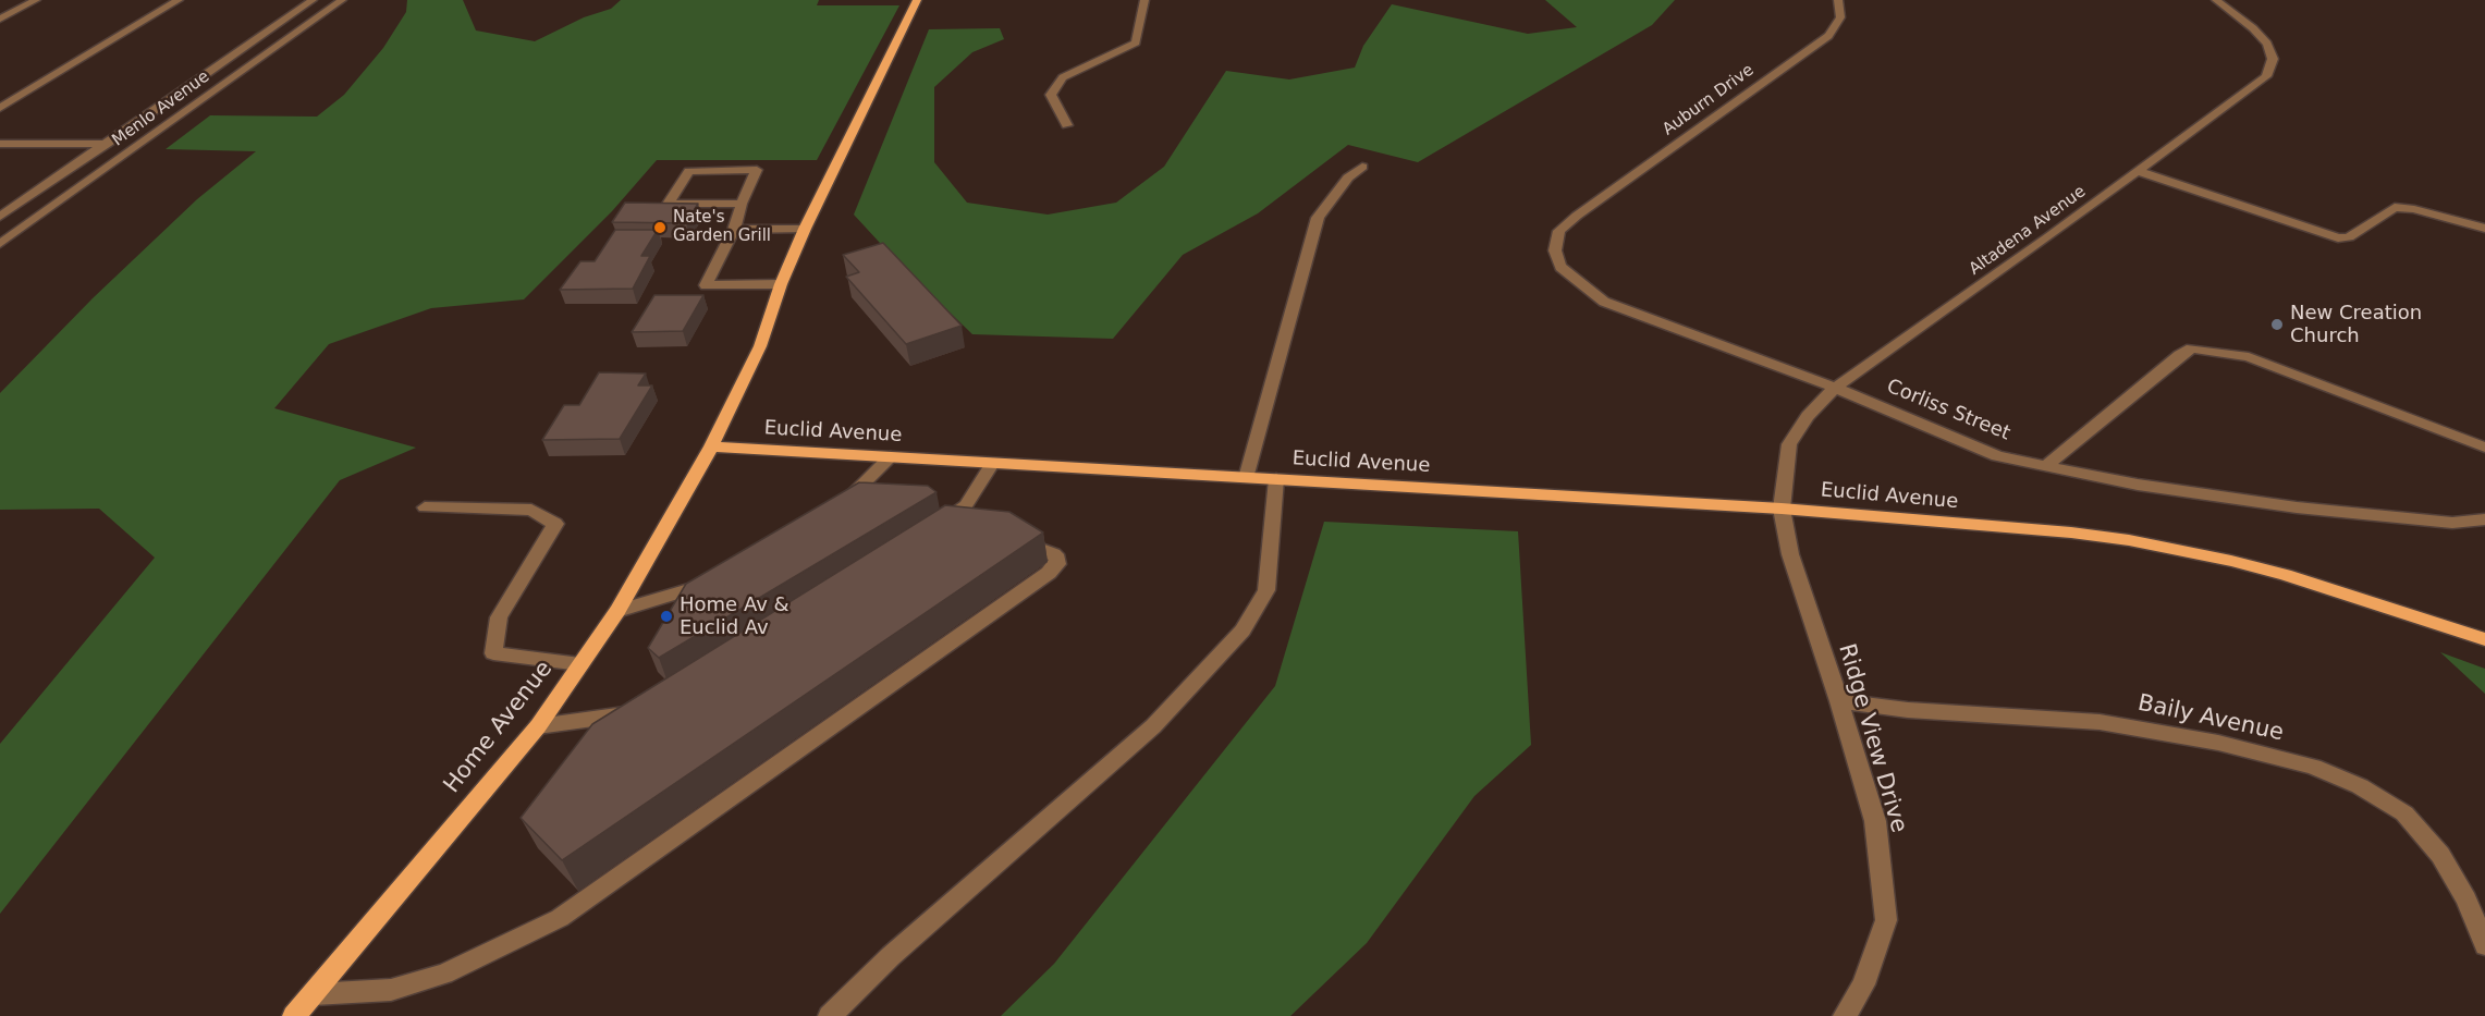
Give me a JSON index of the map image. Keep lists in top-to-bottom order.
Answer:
{
  "streets": {
    "main road": ["Euclid Avenue", "Home Avenue"],
    "street": [
      "Auburn Drive",
      "Menlo Avenue",
      "Altadena Avenue",
      "Corliss Street",
      "Baily Avenue",
      "Ridge View Drive"
    ]
  },
  "crossings": [
    ["Auburn Drive", "Corliss Street"],
    ["Altadena Avenue", "Corliss Street"],
    ["Altadena Avenue", "Euclid Avenue"],
    ["Altadena Avenue", "Ridge View Drive"],
    ["Euclid Avenue", "Home Avenue"],
    ["Euclid Avenue", "Ridge View Drive"],
    ["Baily Avenue", "Ridge View Drive"]
  ],
  "places": ["Nate's Garden Grill", "New Creation Church", "Home Av & Euclid Av"]
}
